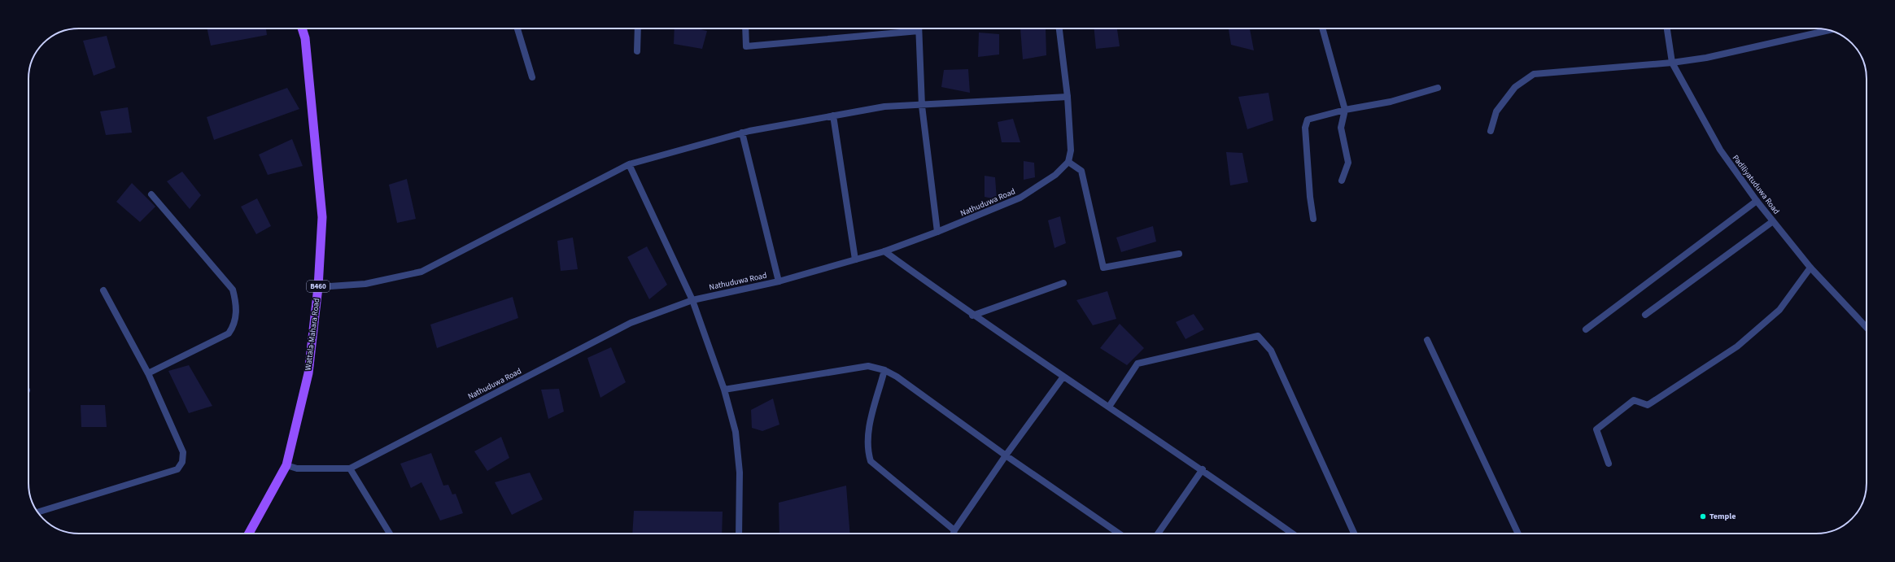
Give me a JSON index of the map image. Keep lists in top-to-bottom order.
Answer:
{
  "streets": {
    "main road": ["B460", "Wattala-Mahara Road"],
    "street": ["Padiliyatuduwa Road", "Nathuduwa Road"]
  },
  "crossings": [
    ["Nathuduwa Road", "Wattala-Mahara Road"]
  ],
  "places": ["Temple"]
}
